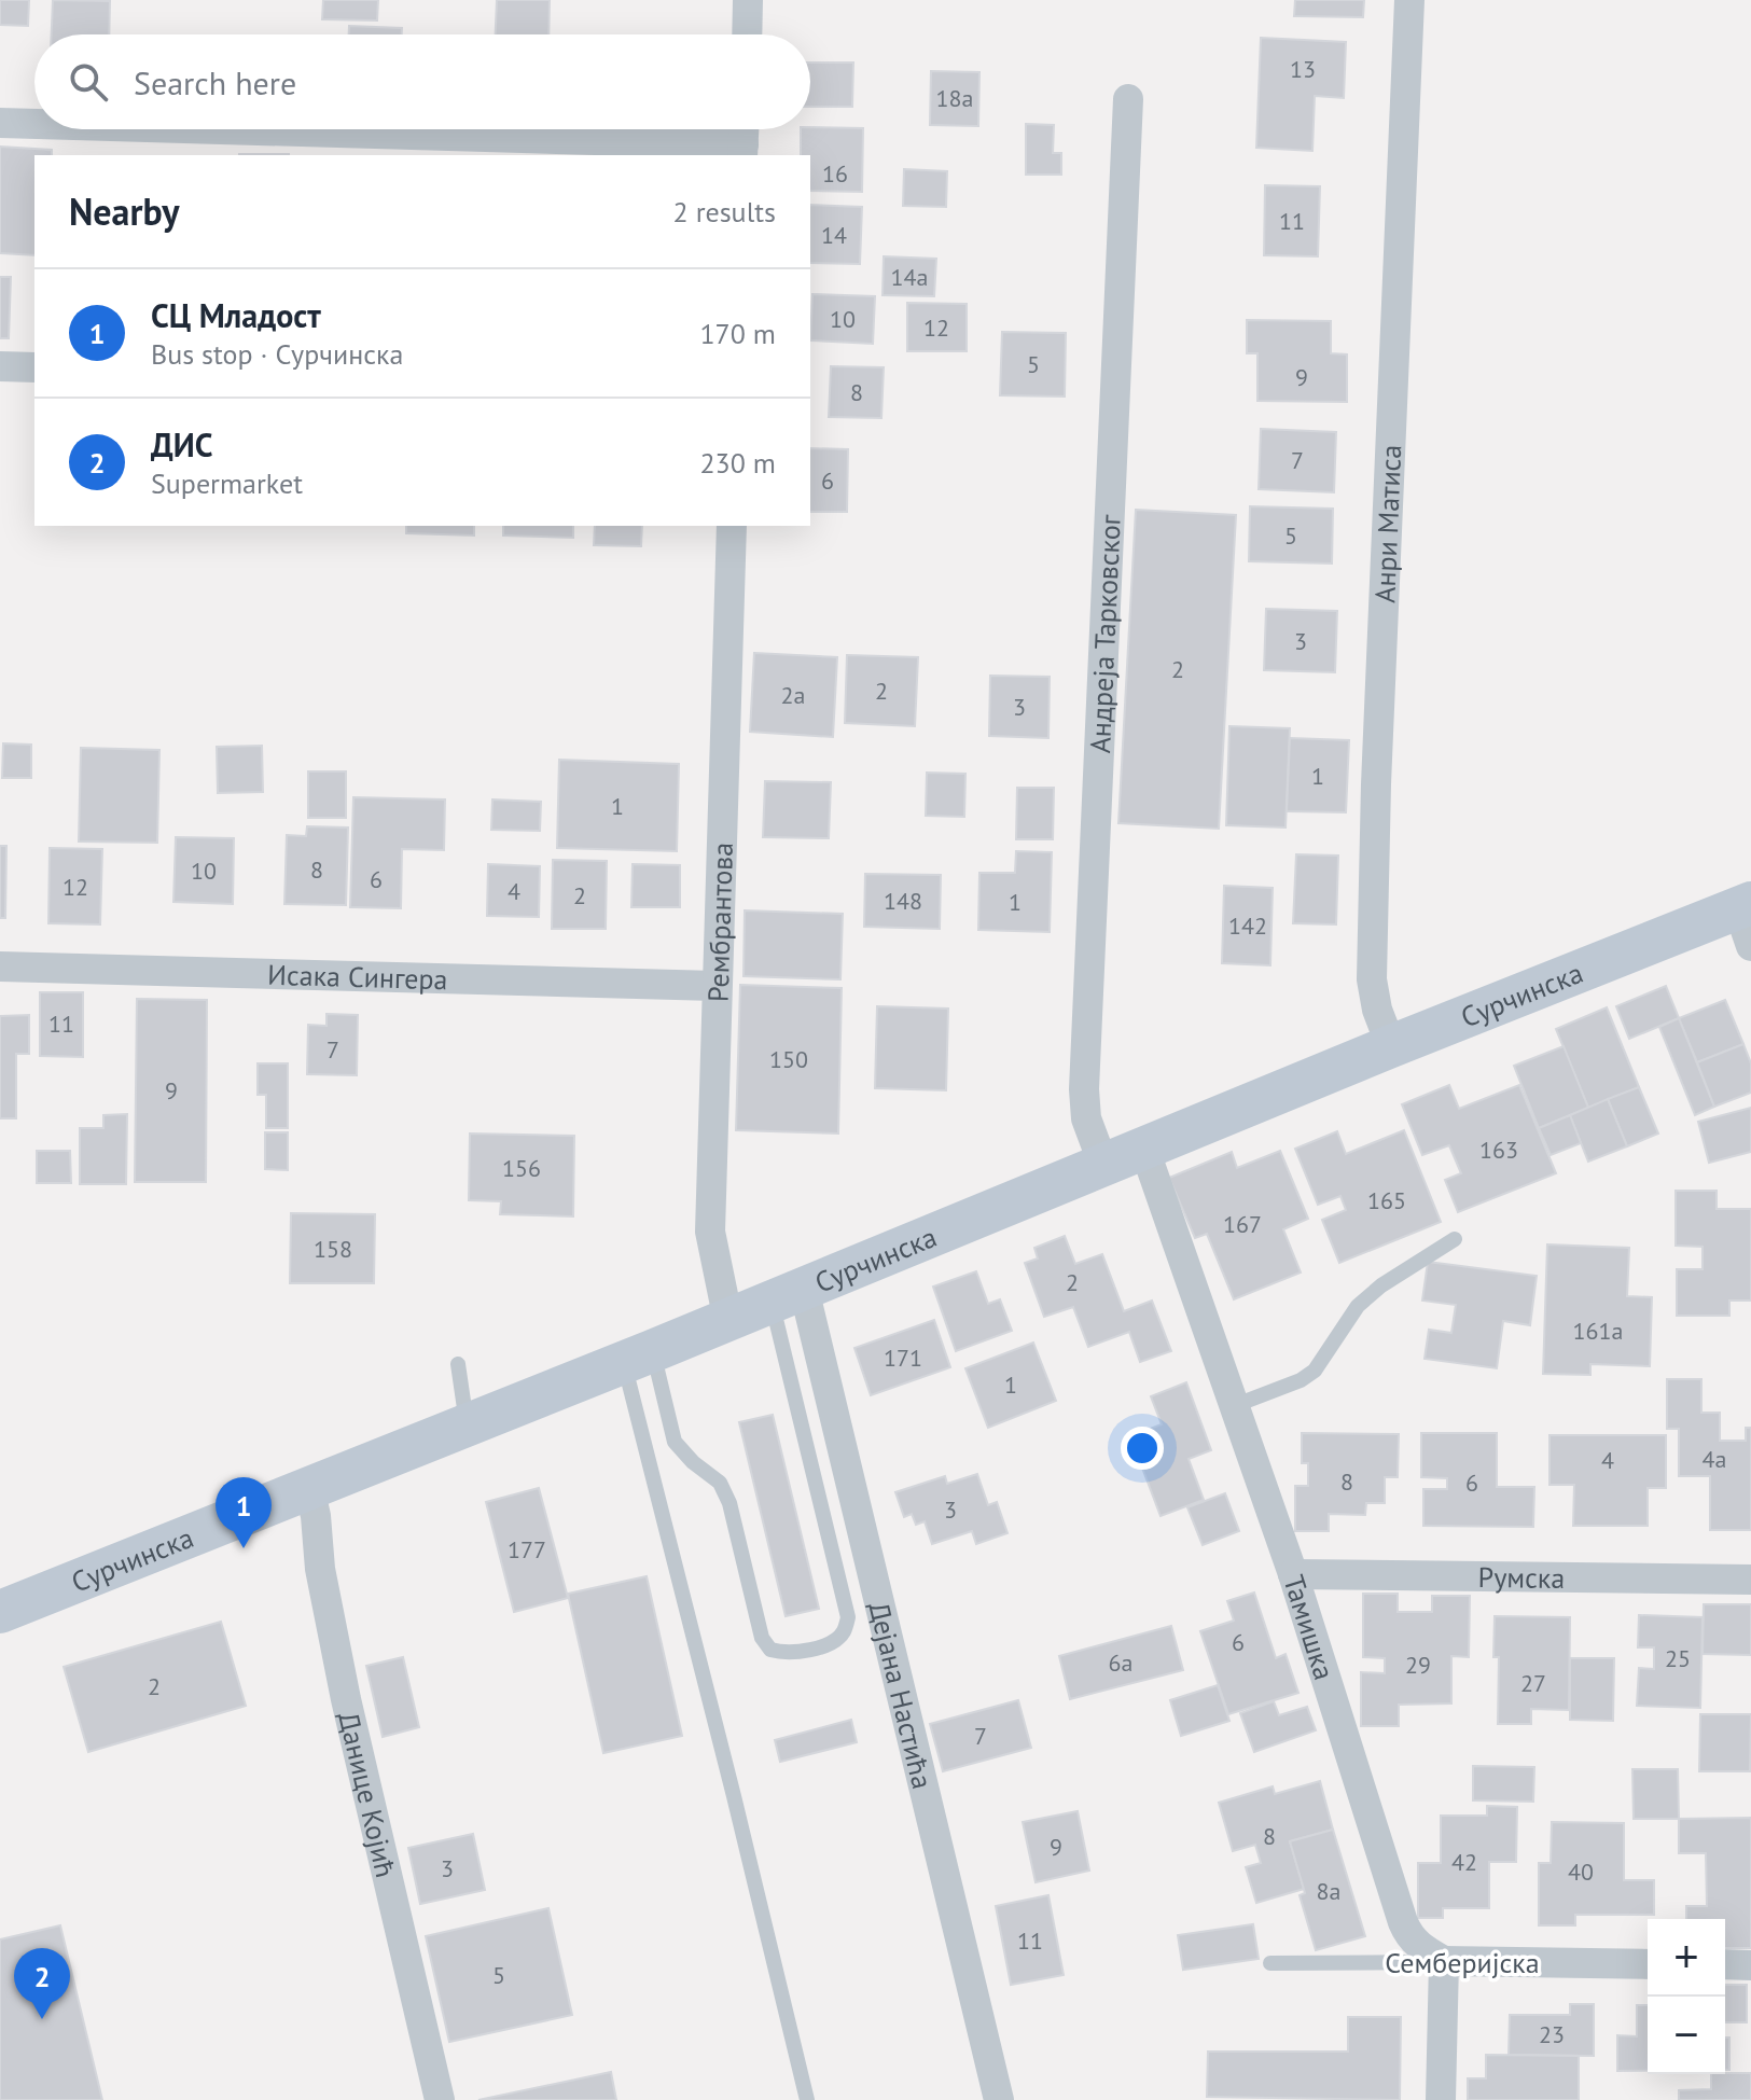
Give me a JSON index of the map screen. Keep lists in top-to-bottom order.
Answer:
{
  "streets": {
    "main road": ["Сурчинска"],
    "street": [
      "Анри Матиса",
      "Андреја Тарковског",
      "Рембрантова",
      "Исака Сингера",
      "Румска",
      "Тамишка",
      "Дејана Настића",
      "Данице Којић",
      "Семберијска"
    ]
  },
  "crossings": [
    ["Анри Матиса", "Сурчинска"],
    ["Андреја Тарковског", "Сурчинска"],
    ["Рембрантова", "Исака Сингера"],
    ["Рембрантова", "Сурчинска"],
    ["Сурчинска", "Тамишка"],
    ["Сурчинска", "Дејана Настића"],
    ["Сурчинска", "Данице Којић"],
    ["Румска", "Тамишка"],
    ["Тамишка", "Семберијска"]
  ],
  "house_numbers": [
    "13",
    "18a",
    "16",
    "11",
    "14",
    "14a",
    "10",
    "12",
    "5",
    "9",
    "8",
    "7",
    "6",
    "5",
    "3",
    "2",
    "2",
    "2a",
    "3",
    "1",
    "1",
    "8",
    "10",
    "6",
    "12",
    "4",
    "2",
    "148",
    "1",
    "142",
    "11",
    "7",
    "150",
    "9",
    "163",
    "156",
    "165",
    "167",
    "158",
    "2",
    "161a",
    "171",
    "1",
    "4a",
    "4",
    "8",
    "6",
    "3",
    "177",
    "6",
    "25",
    "6a",
    "29",
    "27",
    "2",
    "7",
    "8",
    "9",
    "42",
    "3",
    "40",
    "8a",
    "11",
    "5",
    "23"
  ],
  "page": {
    "search": "Search here",
    "heading": ["Nearby", "2 results"],
    "list": [
      {
        "mark": "1",
        "name": "СЦ Младост",
        "note": "Bus stop · Сурчинска",
        "value": "170 m"
      },
      {
        "mark": "2",
        "name": "ДИС",
        "note": "Supermarket",
        "value": "230 m"
      }
    ],
    "pins": ["1", "2"],
    "map_buttons": ["+", "−"]
  }
}
